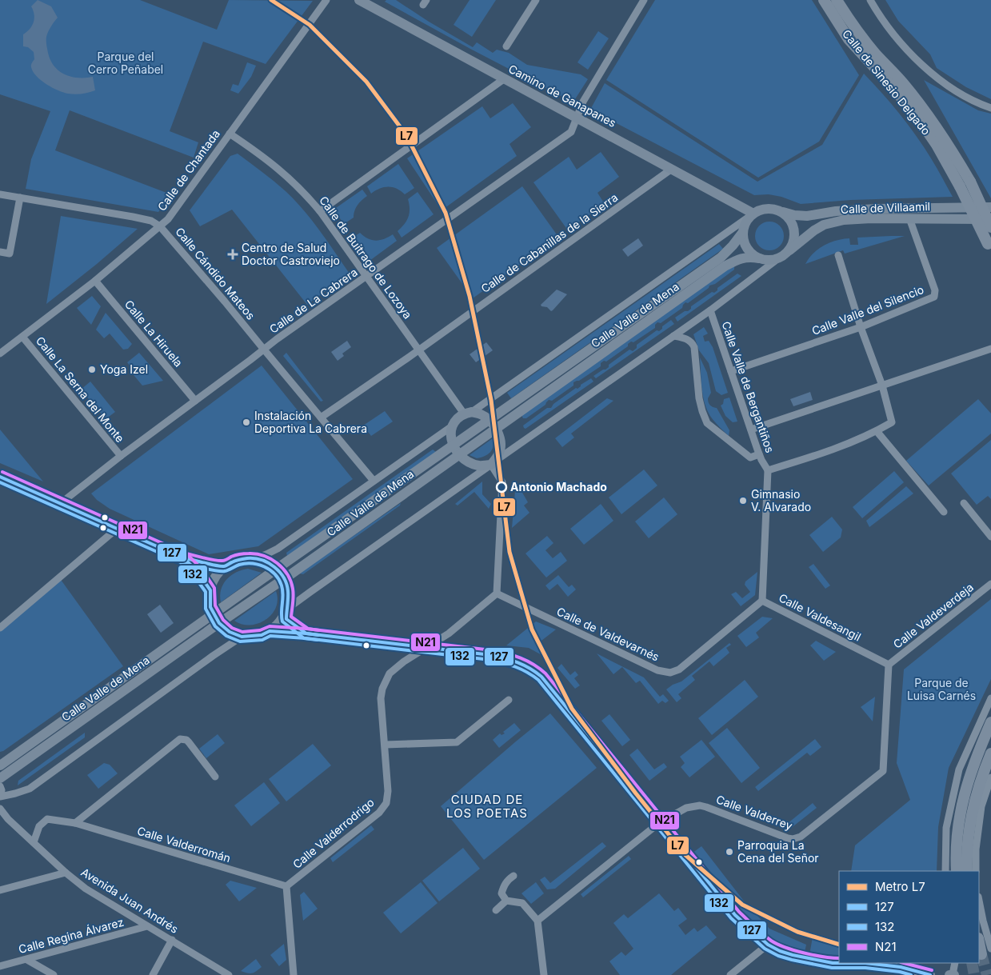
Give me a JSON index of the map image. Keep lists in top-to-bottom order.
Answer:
{
  "streets": {
    "main road": [
      "Calle de Sinesio Delgado",
      "Camino de Ganapanes",
      "Calle de Villaamil",
      "Calle Valle de Mena"
    ],
    "street": [
      "Calle de Chantada",
      "Calle de Cabanillas de la Sierra",
      "Calle de Buitrago de Lozoya",
      "Calle Cándido Mateos",
      "Calle de La Cabrera",
      "Calle Valle del Silencio",
      "Calle La Hiruela",
      "Calle Valle de Bergantiños",
      "Calle La Serna del Monte",
      "Calle Valdeverdeja",
      "Calle Valdesangil",
      "Calle de Valdevarnés",
      "Calle Valderrey",
      "Calle Valderrodrigo",
      "Calle Valderromán",
      "Avenida Juan Andrés",
      "Calle Regina Álvarez"
    ]
  },
  "crossings": [
    ["Camino de Ganapanes", "Calle de Villaamil"],
    ["Camino de Ganapanes", "Calle de Cabanillas de la Sierra"],
    ["Camino de Ganapanes", "Calle de La Cabrera"],
    ["Camino de Ganapanes", "Calle Valle de Mena"],
    ["Calle de Chantada", "Calle de Buitrago de Lozoya"],
    ["Calle de Chantada", "Calle Cándido Mateos"],
    ["Calle de Chantada", "Calle La Hiruela"],
    ["Calle de Chantada", "Calle La Serna del Monte"],
    ["Calle de Villaamil", "Calle Valle del Silencio"],
    ["Calle de Villaamil", "Calle Valle de Mena"],
    ["Calle de Cabanillas de la Sierra", "Calle de Buitrago de Lozoya"],
    ["Calle de Cabanillas de la Sierra", "Calle Cándido Mateos"],
    ["Calle de Buitrago de Lozoya", "Calle de La Cabrera"],
    ["Calle de Buitrago de Lozoya", "Calle Valle de Mena"],
    ["Calle Cándido Mateos", "Calle de La Cabrera"],
    ["Calle Cándido Mateos", "Calle Valle de Mena"],
    ["Calle de La Cabrera", "Calle La Hiruela"],
    ["Calle de La Cabrera", "Calle La Serna del Monte"],
    ["Calle Valle del Silencio", "Calle Valle de Bergantiños"],
    ["Calle Valle de Bergantiños", "Calle Valdesangil"],
    ["Calle Valdeverdeja", "Calle Valdesangil"],
    ["Calle Valdeverdeja", "Calle Valderrey"],
    ["Calle Valdesangil", "Calle de Valdevarnés"],
    ["Calle Valdesangil", "Calle Valderrey"],
    ["Calle de Valdevarnés", "Calle Valderrodrigo"],
    ["Calle Valderrodrigo", "Calle Valderromán"],
    ["Calle Valderromán", "Avenida Juan Andrés"],
    ["Avenida Juan Andrés", "Calle Regina Álvarez"]
  ],
  "districts": ["CIUDAD DE LOS POETAS"],
  "parks": ["Parque del Cerro Peñabel", "Parque de Luisa Carnés"],
  "places": {
    "health": ["Centro de Salud Doctor Castroviejo"],
    "other": [
      "Yoga Izel",
      "Instalación Deportiva La Cabrera",
      "Antonio Machado",
      "Gimnasio V. Alvarado",
      "Parroquia La Cena del Señor"
    ]
  },
  "lines": [
    "metro line L7",
    "transit line N21",
    "transit line 127",
    "transit line 132"
  ],
  "legend": [
    "Metro L7",
    "127",
    "132",
    "N21"
  ]
}
